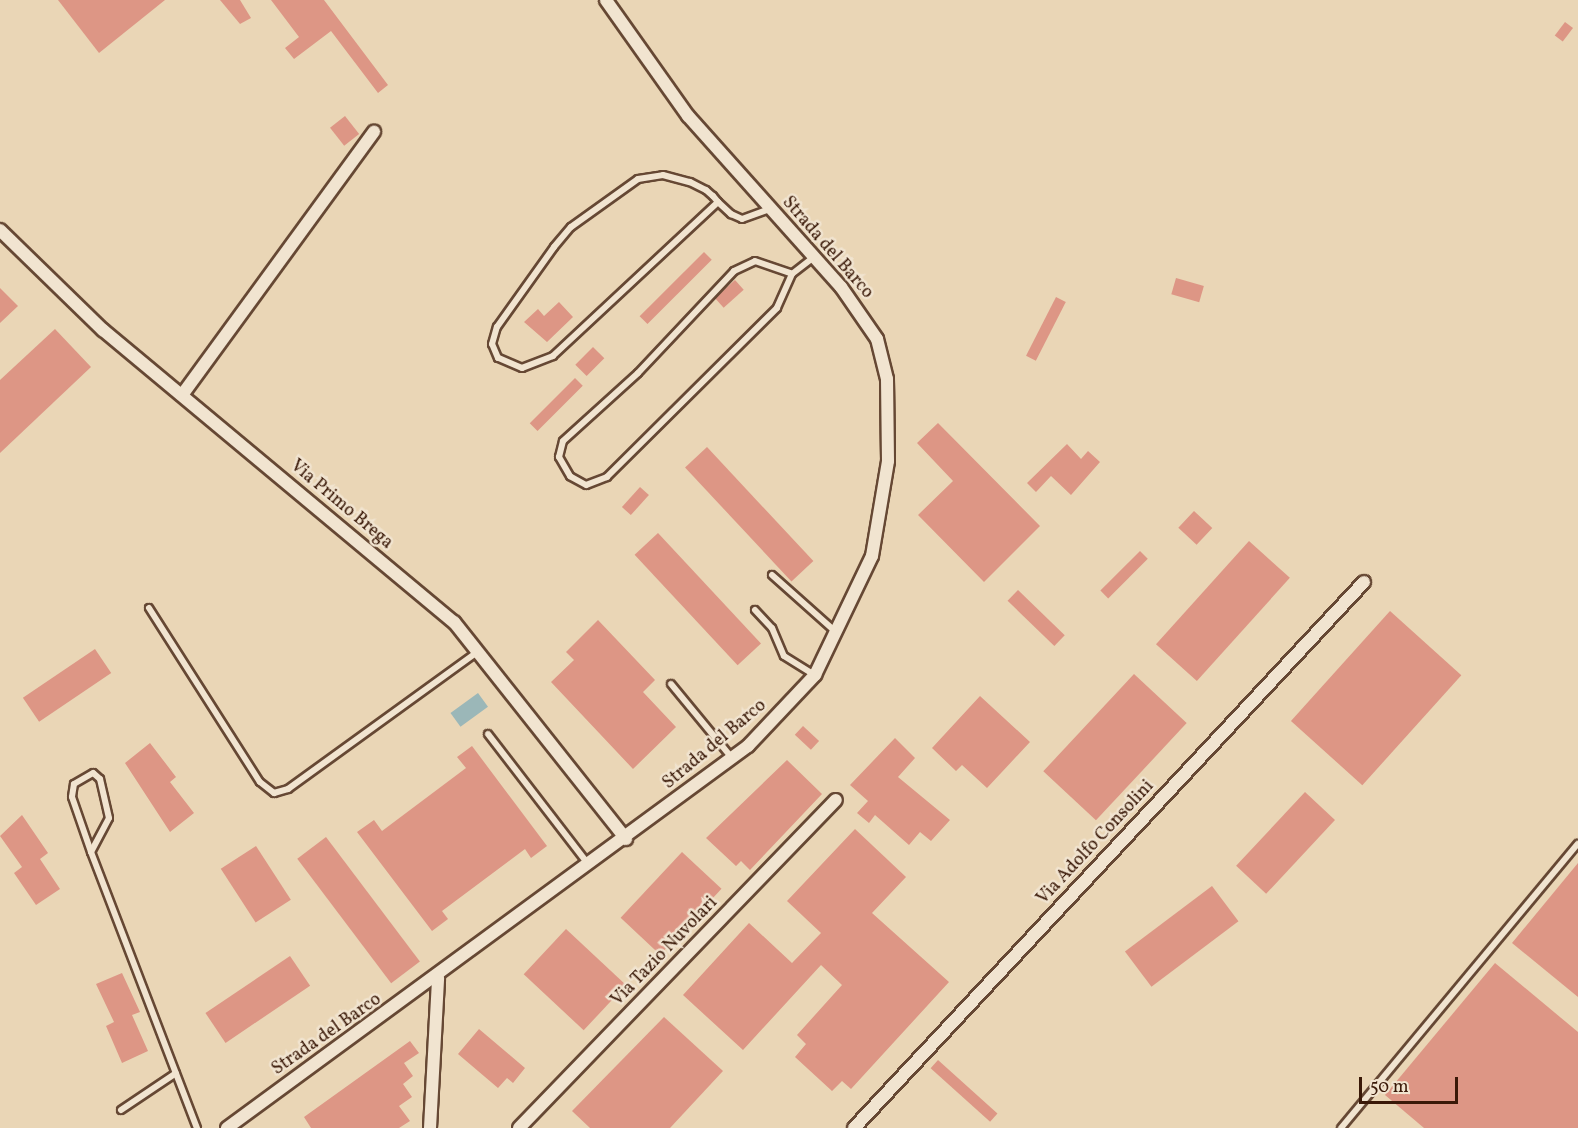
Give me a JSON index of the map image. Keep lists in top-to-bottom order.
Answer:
{
  "streets": {
    "street": [
      "Strada del Barco",
      "Via Primo Brega",
      "Via Adolfo Consolini",
      "Via Tazio Nuvolari"
    ]
  },
  "crossings": [
    ["Strada del Barco", "Via Primo Brega"]
  ],
  "scale_bar": "50 m"
}
